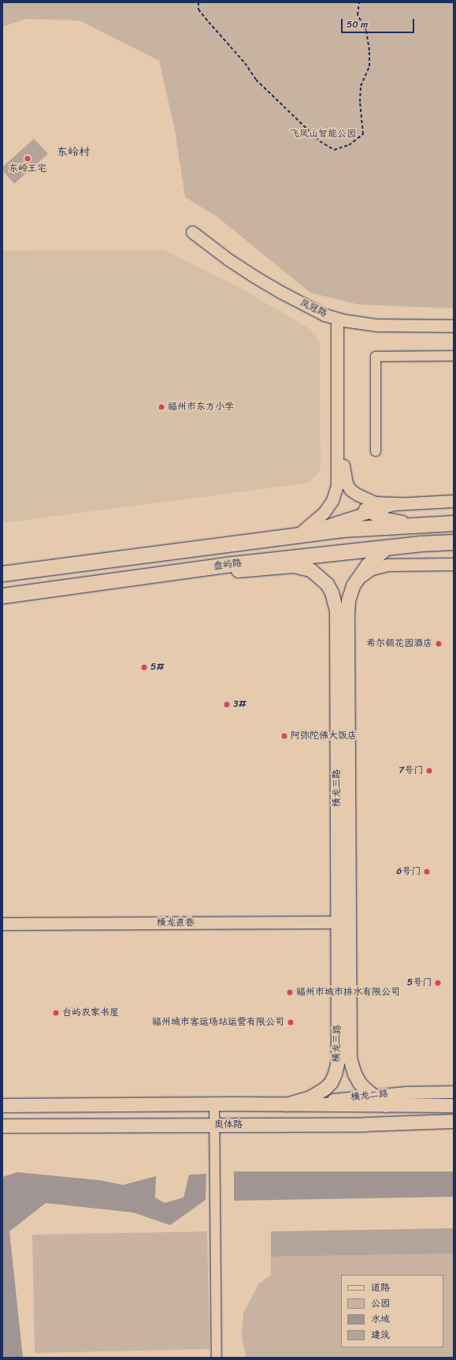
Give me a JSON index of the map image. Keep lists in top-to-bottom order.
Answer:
{
  "streets": {
    "main road": ["盘屿路", "横龙三路", "奥体路"],
    "street": ["凤冠路", "横龙直巷", "横龙二路"]
  },
  "crossings": [
    ["盘屿路", "横龙三路"],
    ["横龙三路", "横龙直巷"],
    ["横龙三路", "横龙二路"]
  ],
  "districts": ["东岭村"],
  "parks": ["飞凤山智能公园"],
  "places": [
    "东岭王宅",
    "福州市东方小学",
    "希尔顿花园酒店",
    "5#",
    "3#",
    "阿弥陀佛大饭店",
    "7号门",
    "6号门",
    "5号门",
    "福州市城市排水有限公司",
    "台屿农家书屋",
    "福州城市客运场站运营有限公司"
  ],
  "legend": [
    "道路",
    "公园",
    "水域",
    "建筑"
  ],
  "scale_bar": "50 m"
}
